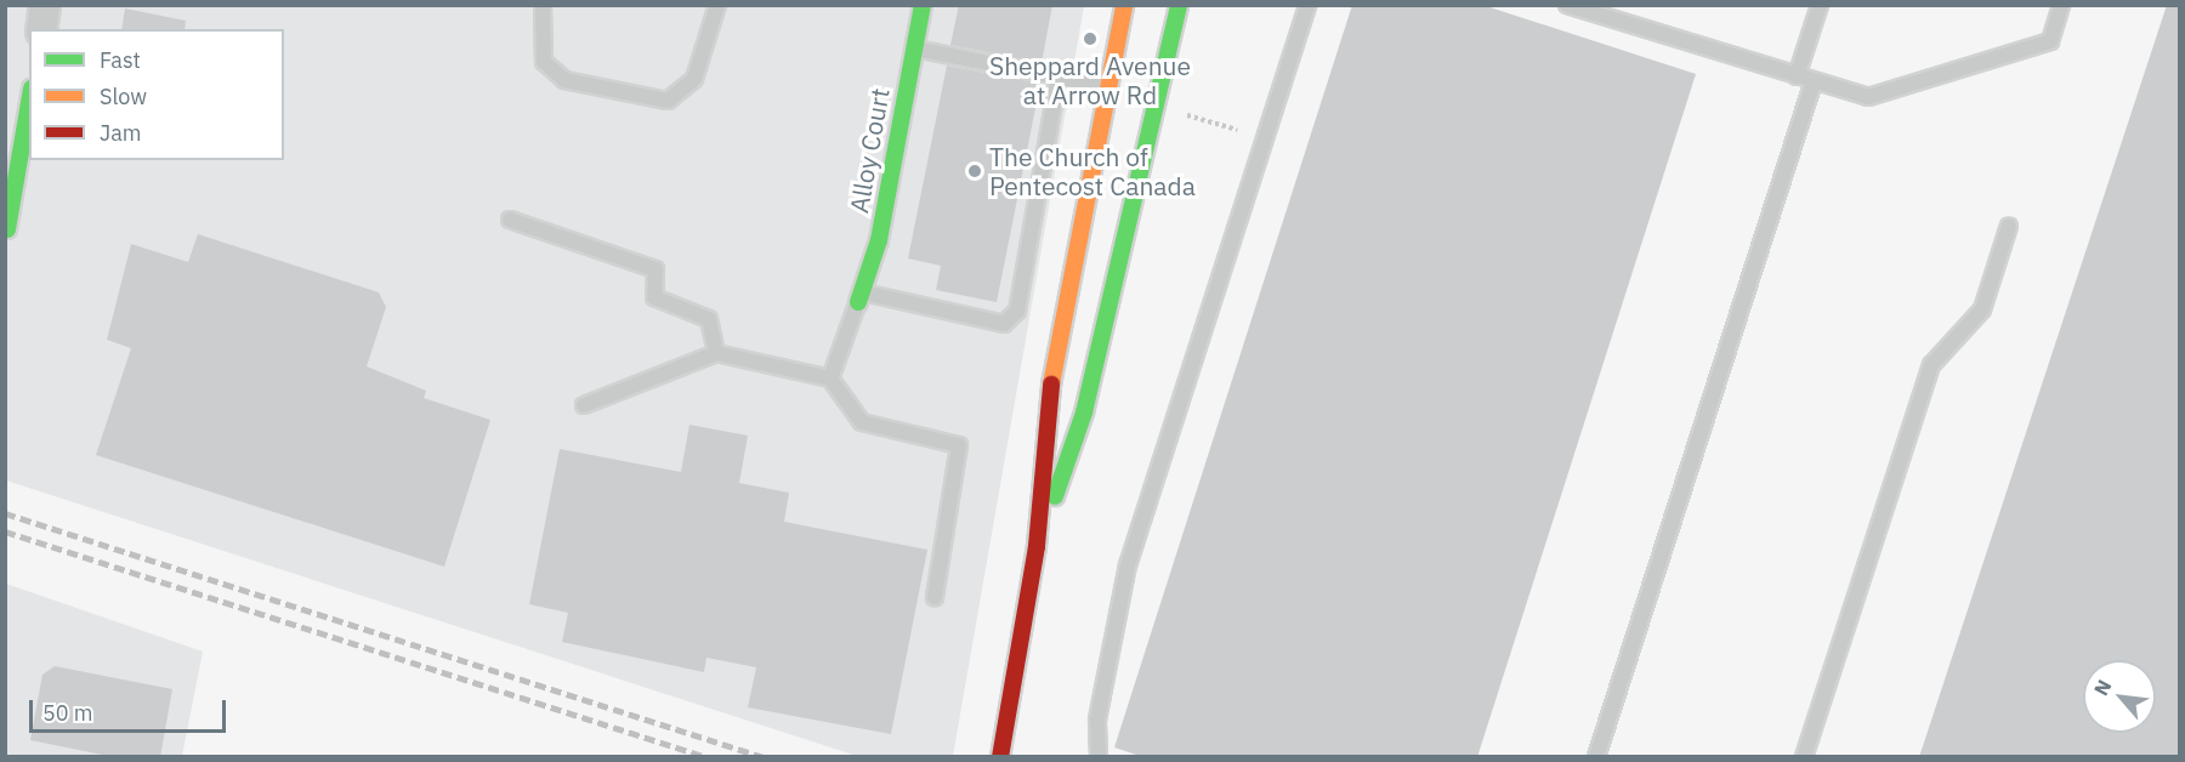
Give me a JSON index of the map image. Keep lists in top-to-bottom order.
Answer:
{
  "streets": {
    "main road": ["Alloy Court"]
  },
  "places": ["Sheppard Avenue at Arrow Rd", "The Church of Pentecost Canada"],
  "legend": ["Fast", "Slow", "Jam"],
  "scale_bar": "50 m",
  "north": "top left"
}
